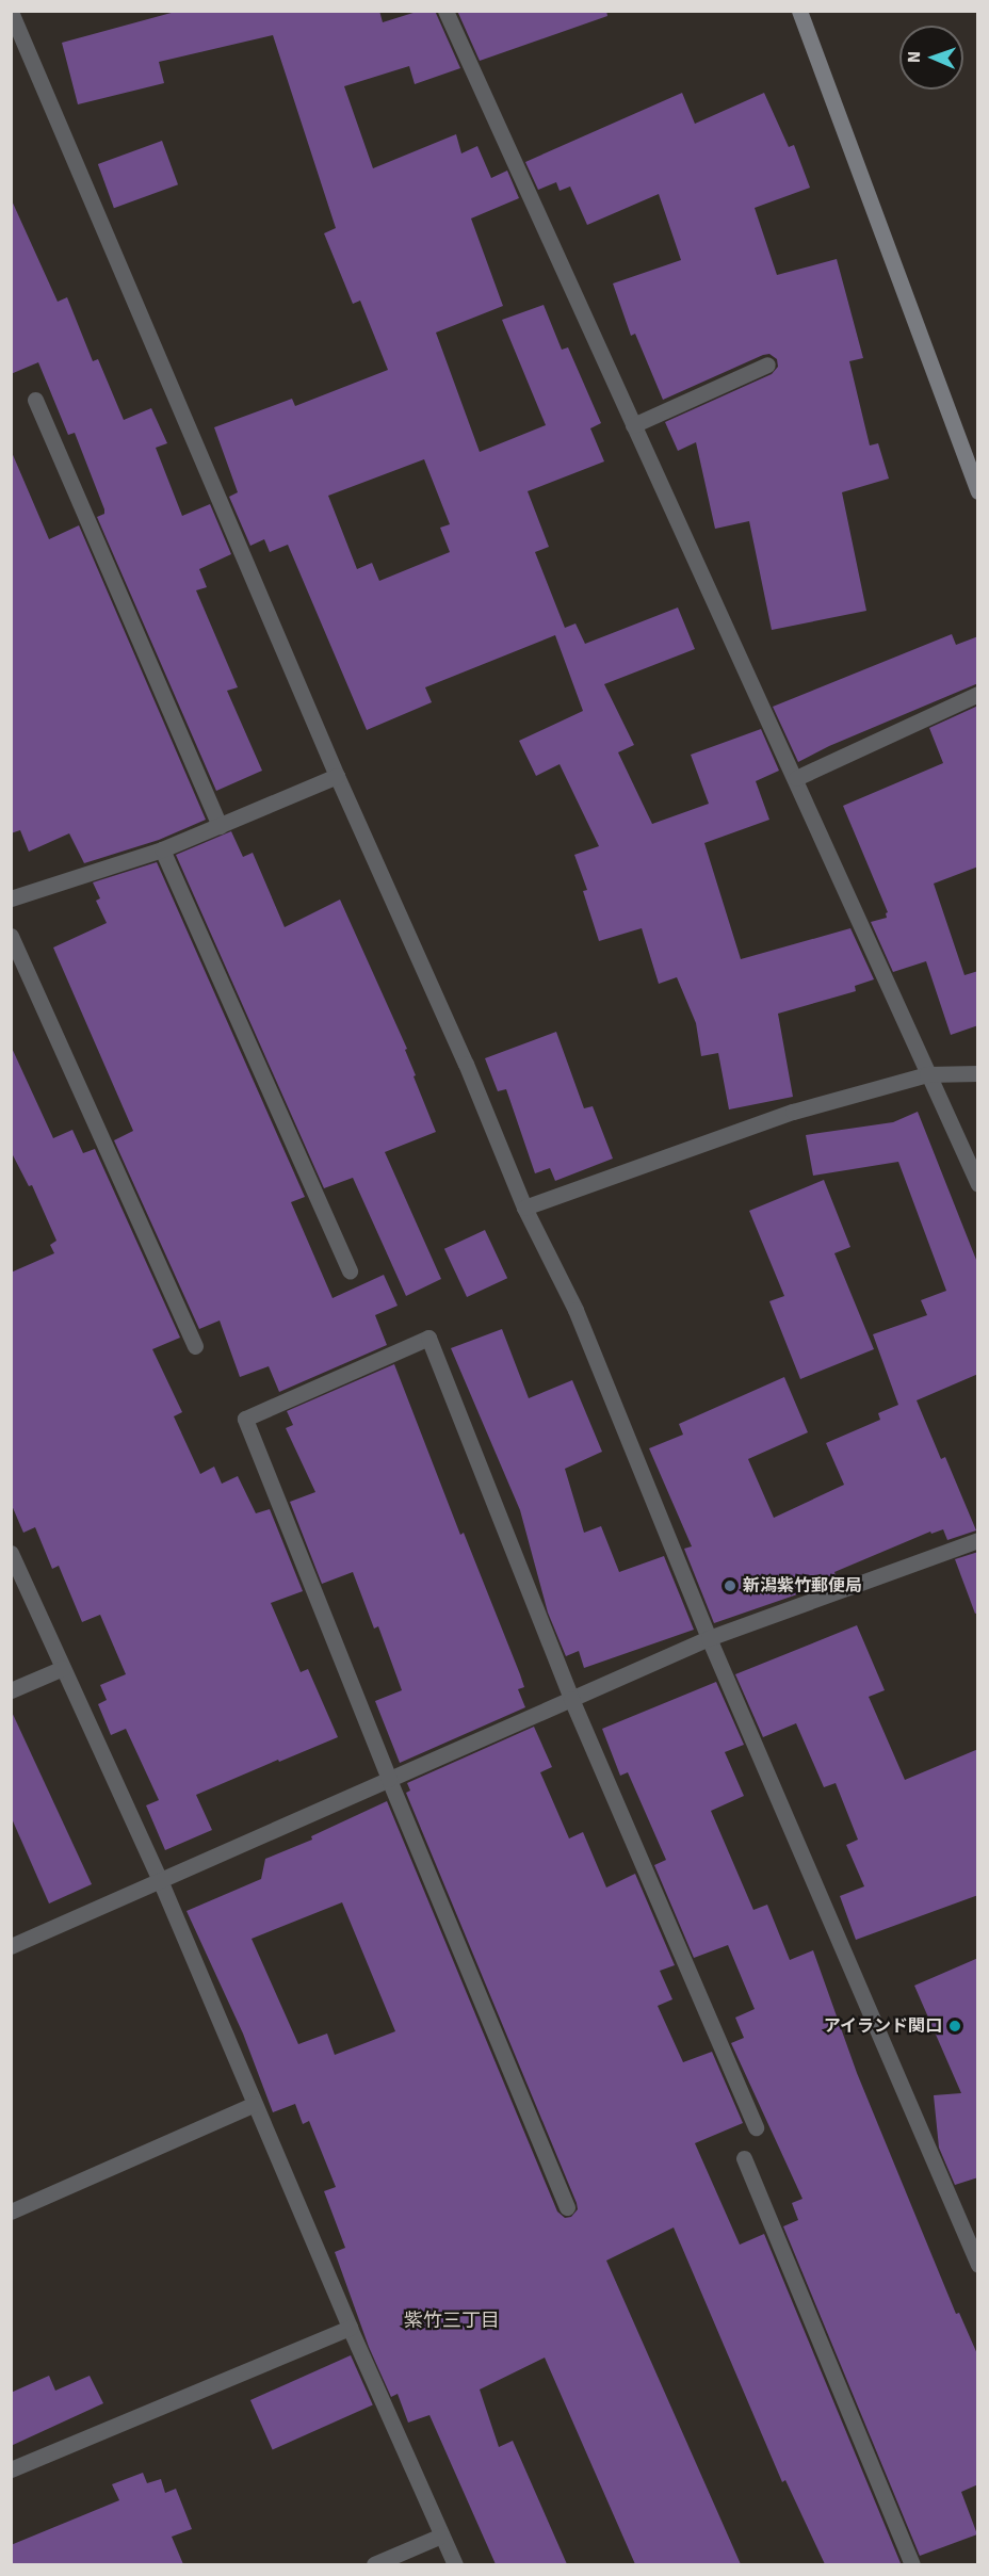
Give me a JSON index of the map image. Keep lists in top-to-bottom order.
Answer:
{
  "districts": ["紫竹三丁目"],
  "places": ["新潟紫竹郵便局", "アイランド関口"],
  "north": "left"
}
